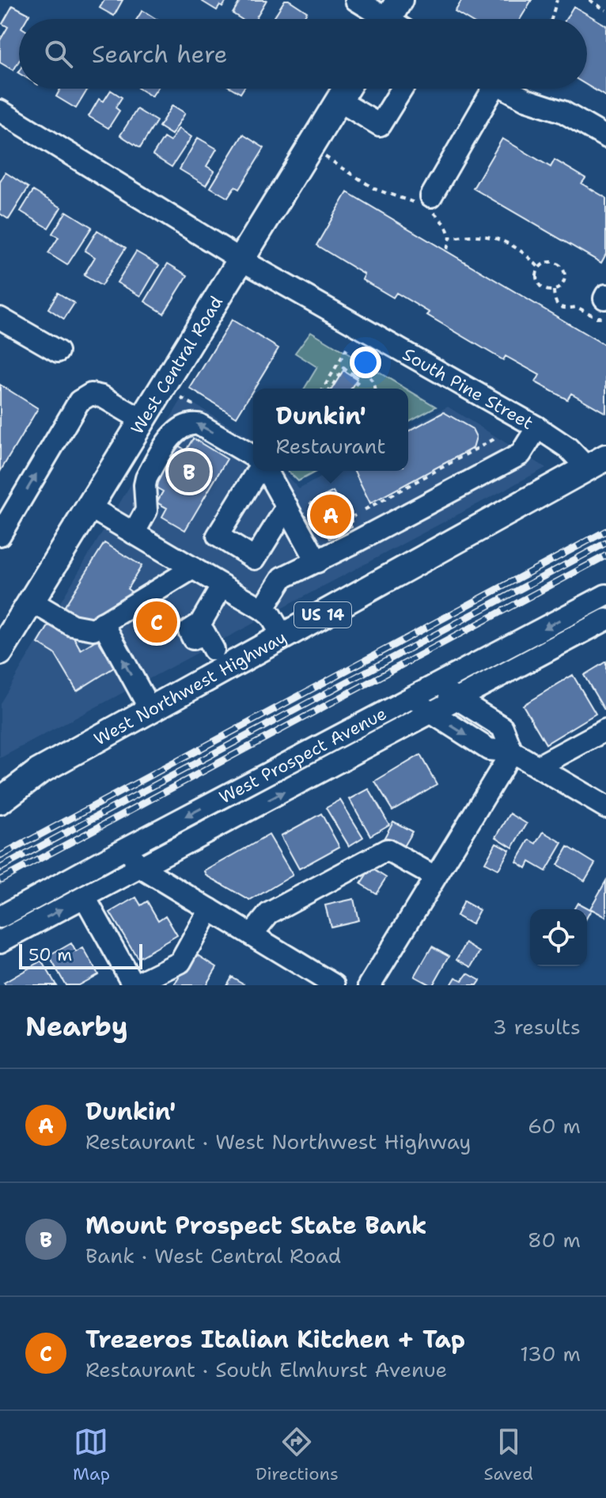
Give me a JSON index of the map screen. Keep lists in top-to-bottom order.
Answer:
{
  "streets": {
    "main road": ["West Central Road", "US 14", "West Northwest Highway"],
    "street": ["South Pine Street", "West Prospect Avenue"]
  },
  "crossings": [
    ["West Central Road", "South Pine Street"],
    ["South Pine Street", "West Northwest Highway"]
  ],
  "scale_bar": "50 m",
  "page": {
    "search": "Search here",
    "popup": ["Dunkin'", "Restaurant"],
    "pins": ["B", "A", "C"],
    "scale": "50 m",
    "heading": ["Nearby", "3 results"],
    "list": [
      {
        "mark": "A",
        "name": "Dunkin'",
        "note": "Restaurant · West Northwest Highway",
        "value": "60 m"
      },
      {
        "mark": "B",
        "name": "Mount Prospect State Bank",
        "note": "Bank · West Central Road",
        "value": "80 m"
      },
      {
        "mark": "C",
        "name": "Trezeros Italian Kitchen + Tap",
        "note": "Restaurant · South Elmhurst Avenue",
        "value": "130 m"
      }
    ],
    "nav": ["Map", "Directions", "Saved"]
  }
}
